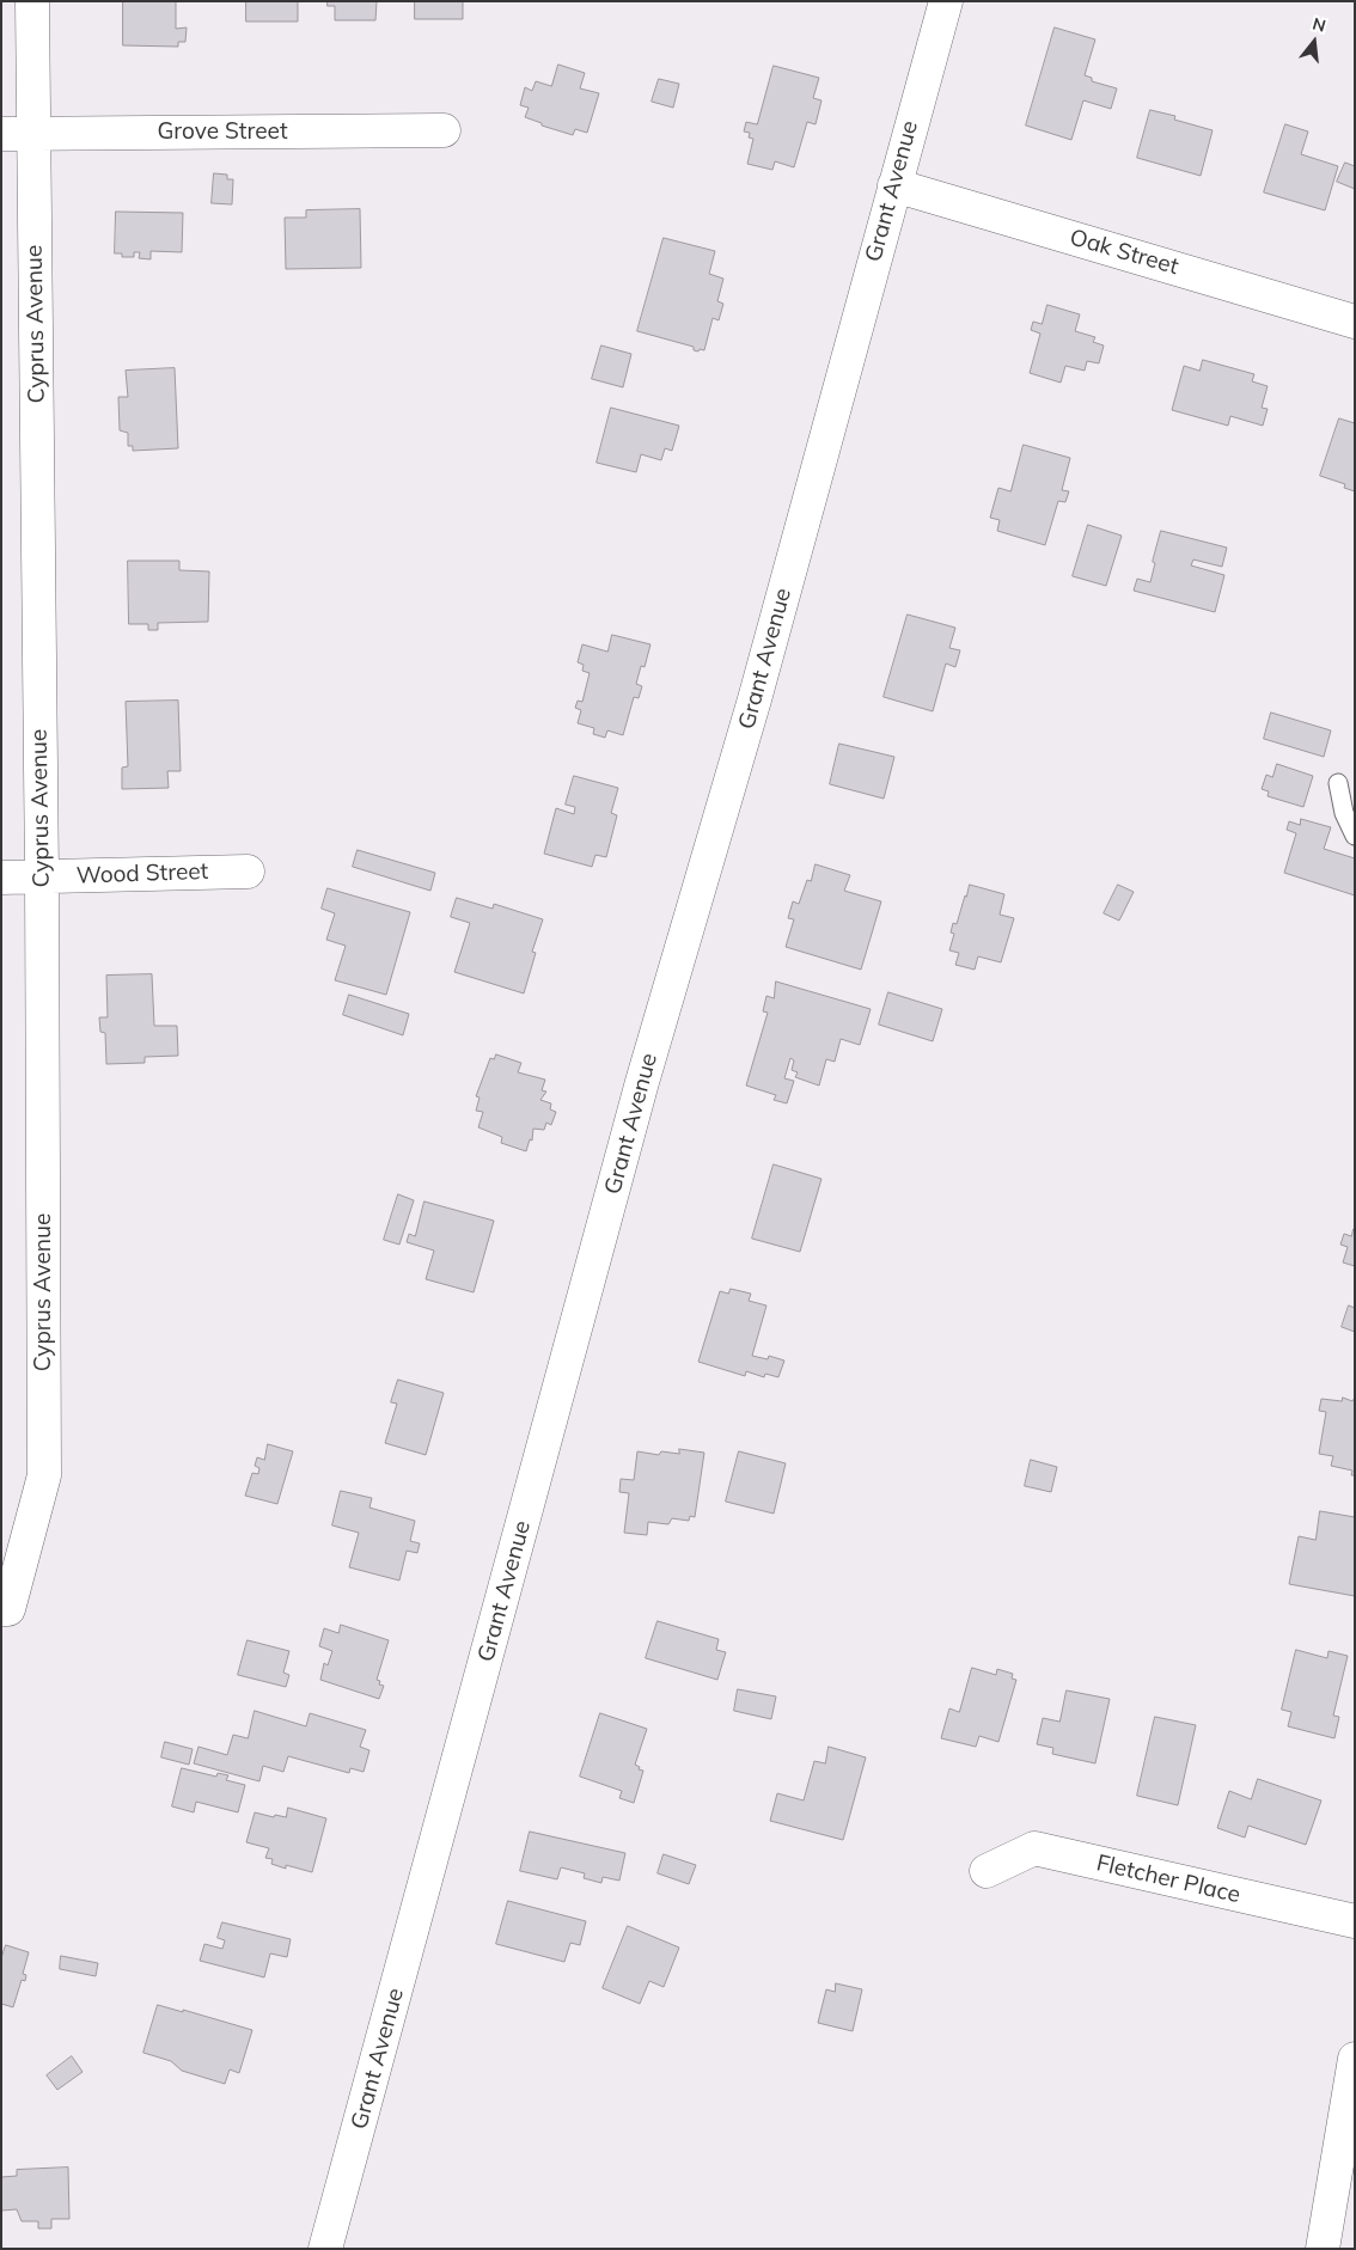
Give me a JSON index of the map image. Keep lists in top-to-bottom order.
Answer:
{
  "streets": {
    "street": [
      "Grove Street",
      "Grant Avenue",
      "Oak Street",
      "Cyprus Avenue",
      "Wood Street",
      "Fletcher Place"
    ]
  },
  "crossings": [
    ["Grove Street", "Cyprus Avenue"],
    ["Grant Avenue", "Oak Street"],
    ["Cyprus Avenue", "Wood Street"]
  ],
  "north": "top"
}
